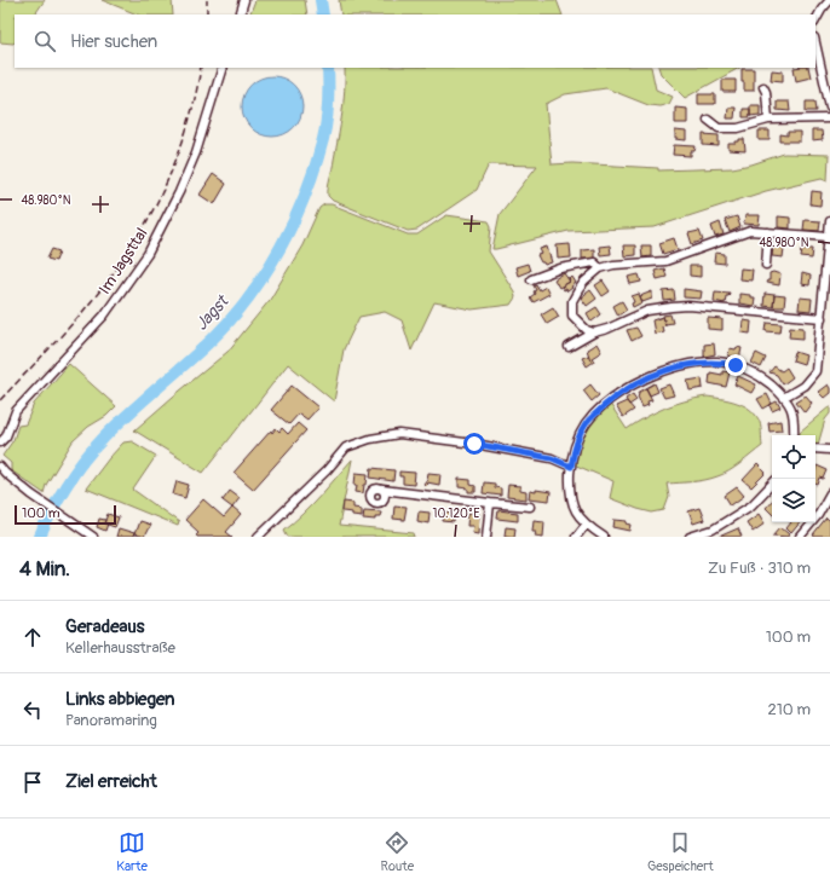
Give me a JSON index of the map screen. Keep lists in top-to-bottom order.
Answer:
{
  "streets": {
    "street": ["Im Jagsttal"]
  },
  "water": ["Jagst"],
  "scale_bar": "100 m",
  "page": {
    "search": "Hier suchen",
    "scale": "100 m",
    "heading": ["4 Min.", "Zu Fuß · 310 m"],
    "list": [
      ["Geradeaus", "Kellerhausstraße", "100 m"],
      ["Links abbiegen", "Panoramaring", "210 m"],
      "Ziel erreicht"
    ],
    "nav": ["Karte", "Route", "Gespeichert"]
  },
  "coordinates": ["48.980°N", "10.120°E"]
}
